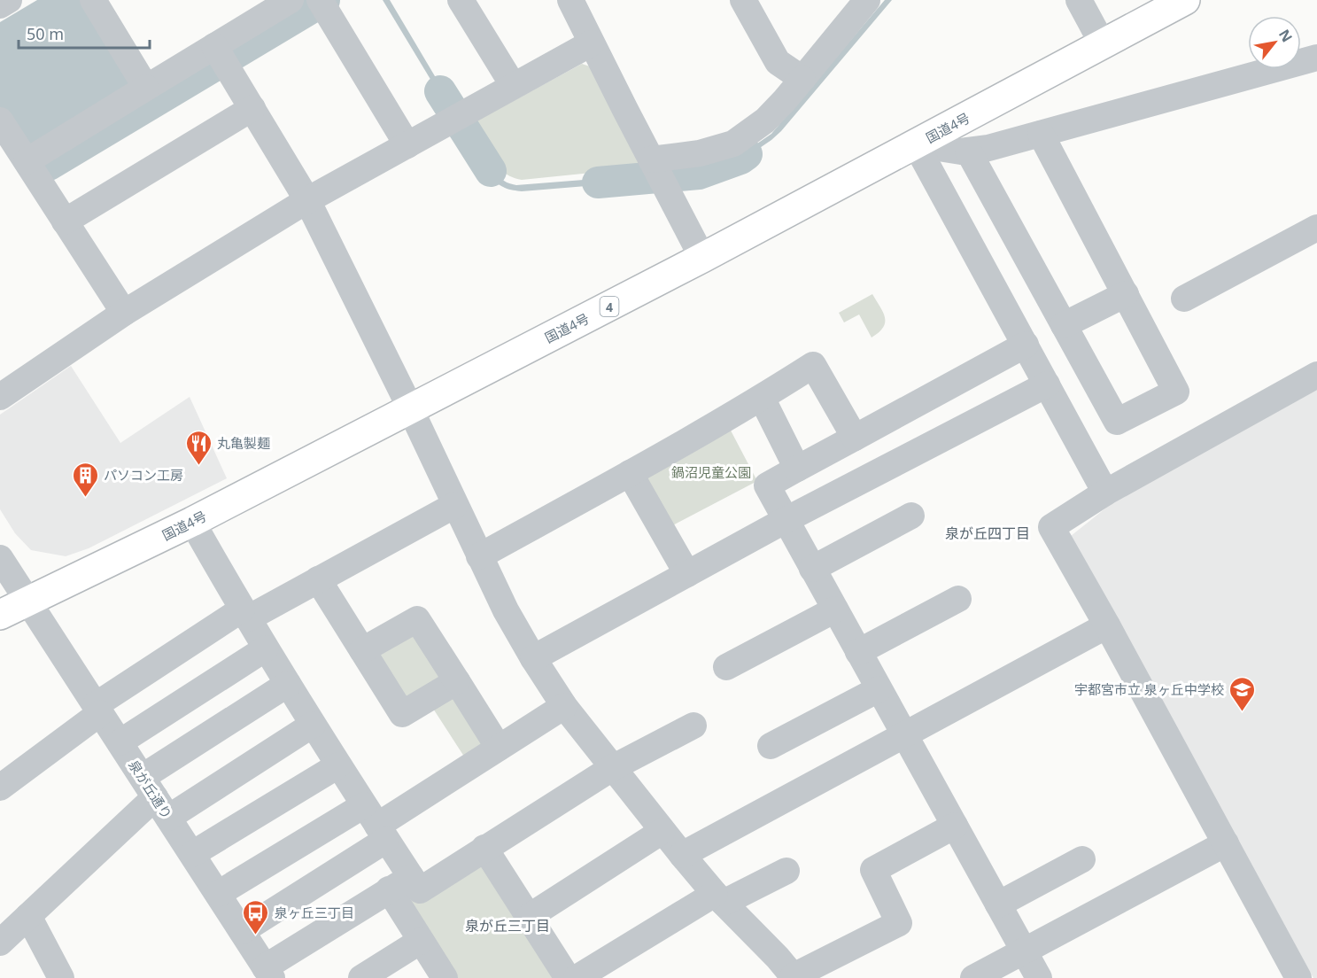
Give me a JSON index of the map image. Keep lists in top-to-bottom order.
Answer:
{
  "streets": {
    "highway": ["国道4号", "4"],
    "street": ["泉が丘通り"]
  },
  "crossings": [
    ["国道4号", "泉が丘通り"]
  ],
  "districts": ["泉が丘四丁目", "泉が丘三丁目"],
  "parks": ["鍋沼児童公園"],
  "places": {
    "restaurant": ["丸亀製麺"],
    "building": ["パソコン工房"],
    "school or university": ["宇都宮市立 泉ヶ丘中学校"],
    "bus stop": ["泉ヶ丘三丁目"]
  },
  "scale_bar": "50 m",
  "north": "top right"
}
